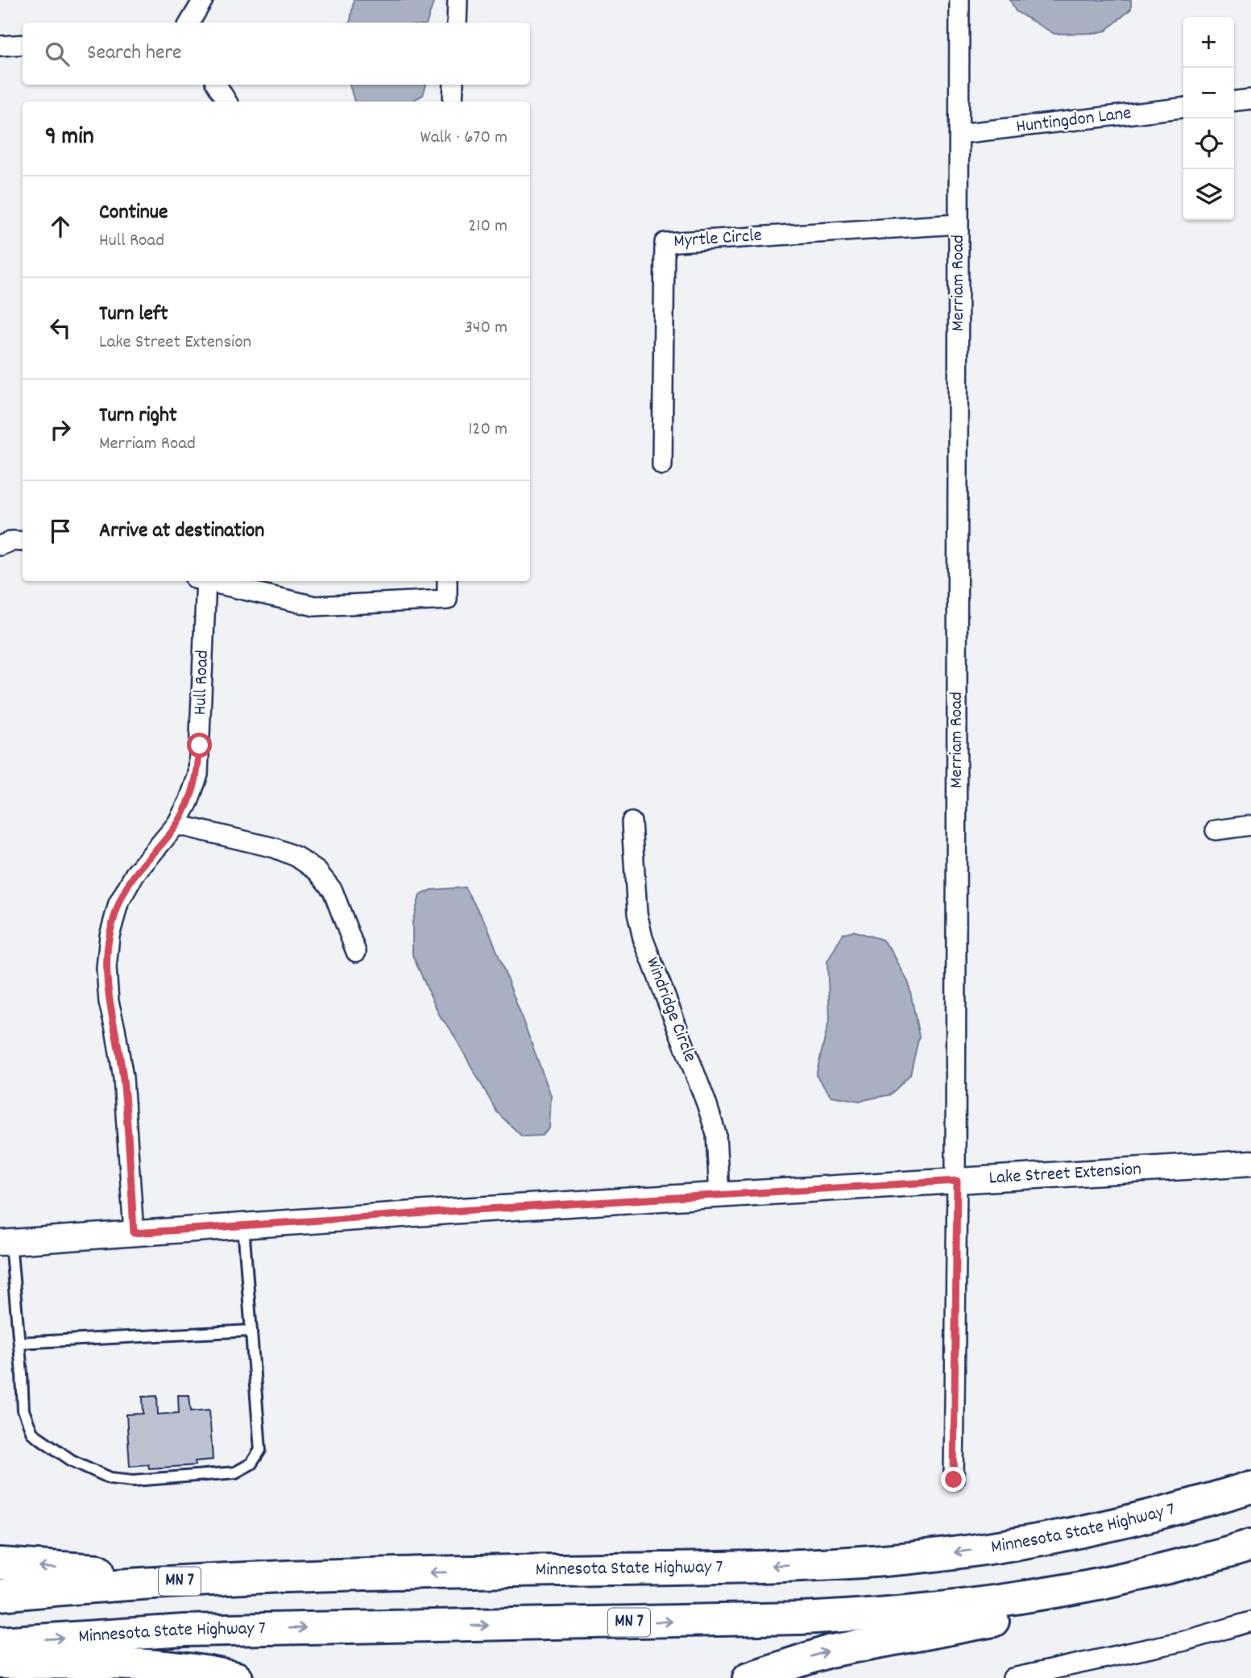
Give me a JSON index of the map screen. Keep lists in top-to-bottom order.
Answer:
{
  "streets": {
    "highway": ["Minnesota State Highway 7", "MN 7"],
    "street": [
      "Huntingdon Lane",
      "Myrtle Circle",
      "Merriam Road",
      "Hull Road",
      "Windridge Circle",
      "Lake Street Extension"
    ]
  },
  "crossings": [
    ["Huntingdon Lane", "Merriam Road"],
    ["Myrtle Circle", "Merriam Road"],
    ["Merriam Road", "Lake Street Extension"],
    ["Hull Road", "Lake Street Extension"],
    ["Windridge Circle", "Lake Street Extension"]
  ],
  "page": {
    "map_buttons": ["+", "−"],
    "search": "Search here",
    "heading": ["9 min", "Walk · 670 m"],
    "list": [
      ["Continue", "Hull Road", "210 m"],
      ["Turn left", "Lake Street Extension", "340 m"],
      ["Turn right", "Merriam Road", "120 m"],
      "Arrive at destination"
    ]
  }
}
